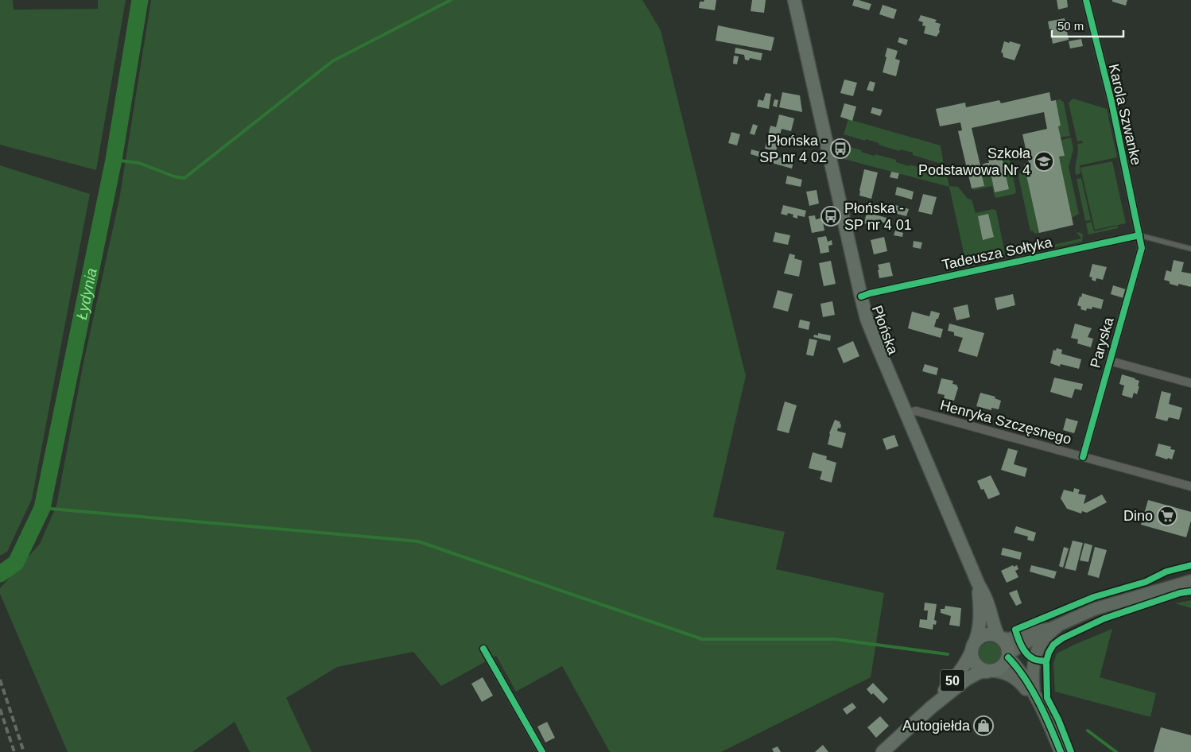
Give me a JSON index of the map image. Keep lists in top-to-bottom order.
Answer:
{
  "streets": {
    "main road": ["Płońska", "50"],
    "street": [
      "Karola Szwanke",
      "Tadeusza Sołtyka",
      "Paryska",
      "Henryka Szczęsnego"
    ]
  },
  "crossings": [
    ["Karola Szwanke", "Tadeusza Sołtyka"],
    ["Karola Szwanke", "Paryska"],
    ["Tadeusza Sołtyka", "Płońska"],
    ["Tadeusza Sołtyka", "Paryska"],
    ["Płońska", "Henryka Szczęsnego"],
    ["Płońska", "50"],
    ["Paryska", "Henryka Szczęsnego"]
  ],
  "water": ["Łydynia"],
  "places": {
    "bus stop": ["Płońska - SP nr 4 02", "Płońska - SP nr 4 01"],
    "school or university": ["Szkoła Podstawowa Nr 4"],
    "supermarket": ["Dino"],
    "shop": ["Autogiełda"]
  },
  "scale_bar": "50 m"
}
